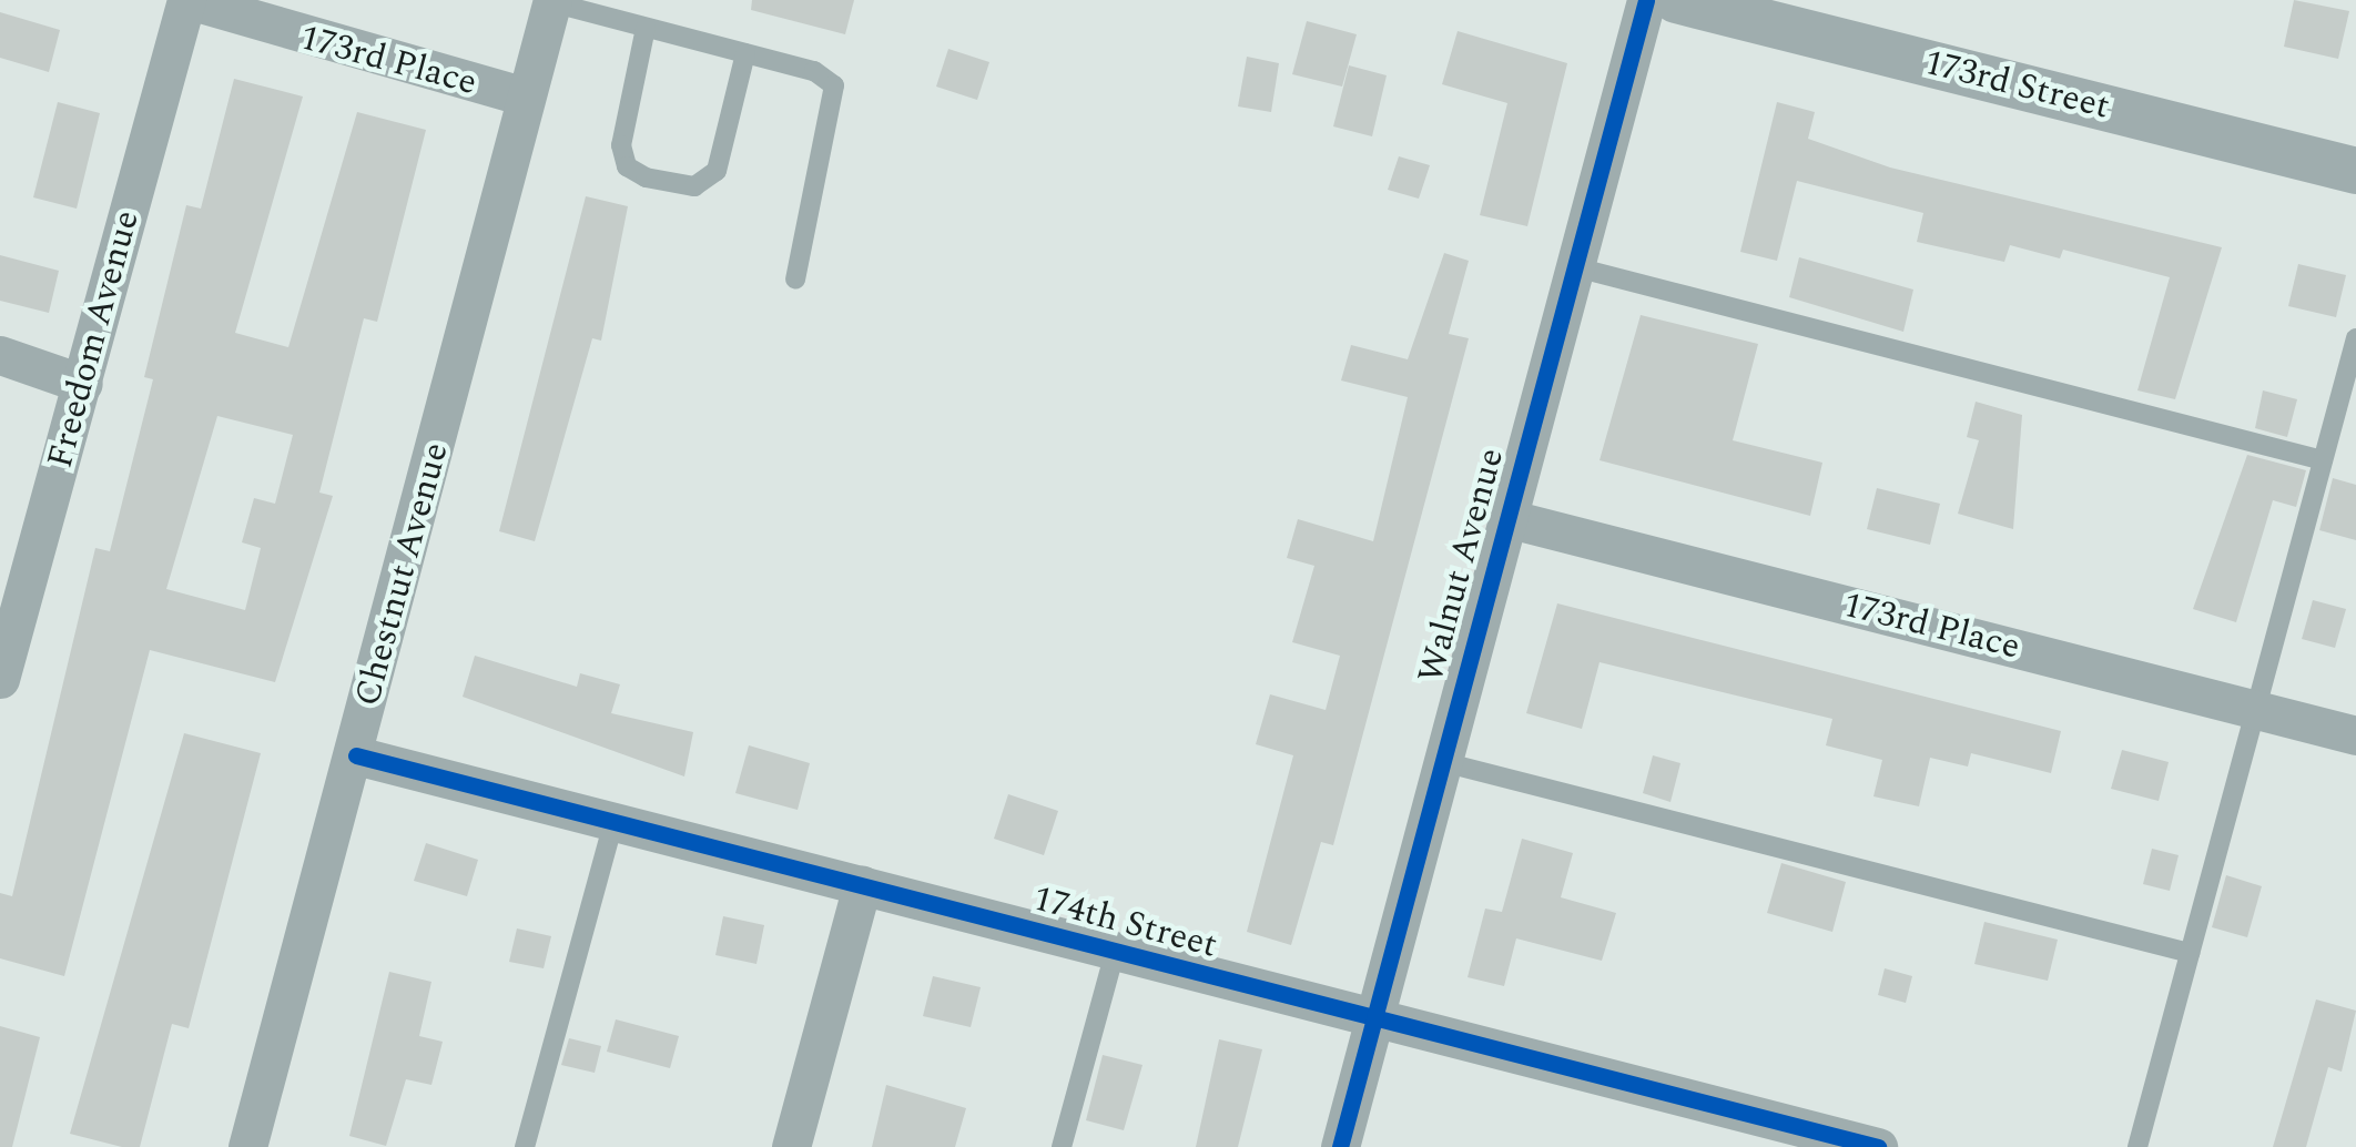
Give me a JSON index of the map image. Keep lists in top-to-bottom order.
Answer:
{
  "streets": {
    "street": [
      "173rd Place",
      "173rd Street",
      "Freedom Avenue",
      "Walnut Avenue",
      "Chestnut Avenue",
      "174th Street"
    ]
  },
  "crossings": [
    ["173rd Place", "Freedom Avenue"],
    ["173rd Place", "Walnut Avenue"],
    ["173rd Place", "Chestnut Avenue"],
    ["Walnut Avenue", "174th Street"],
    ["Chestnut Avenue", "174th Street"]
  ]
}
